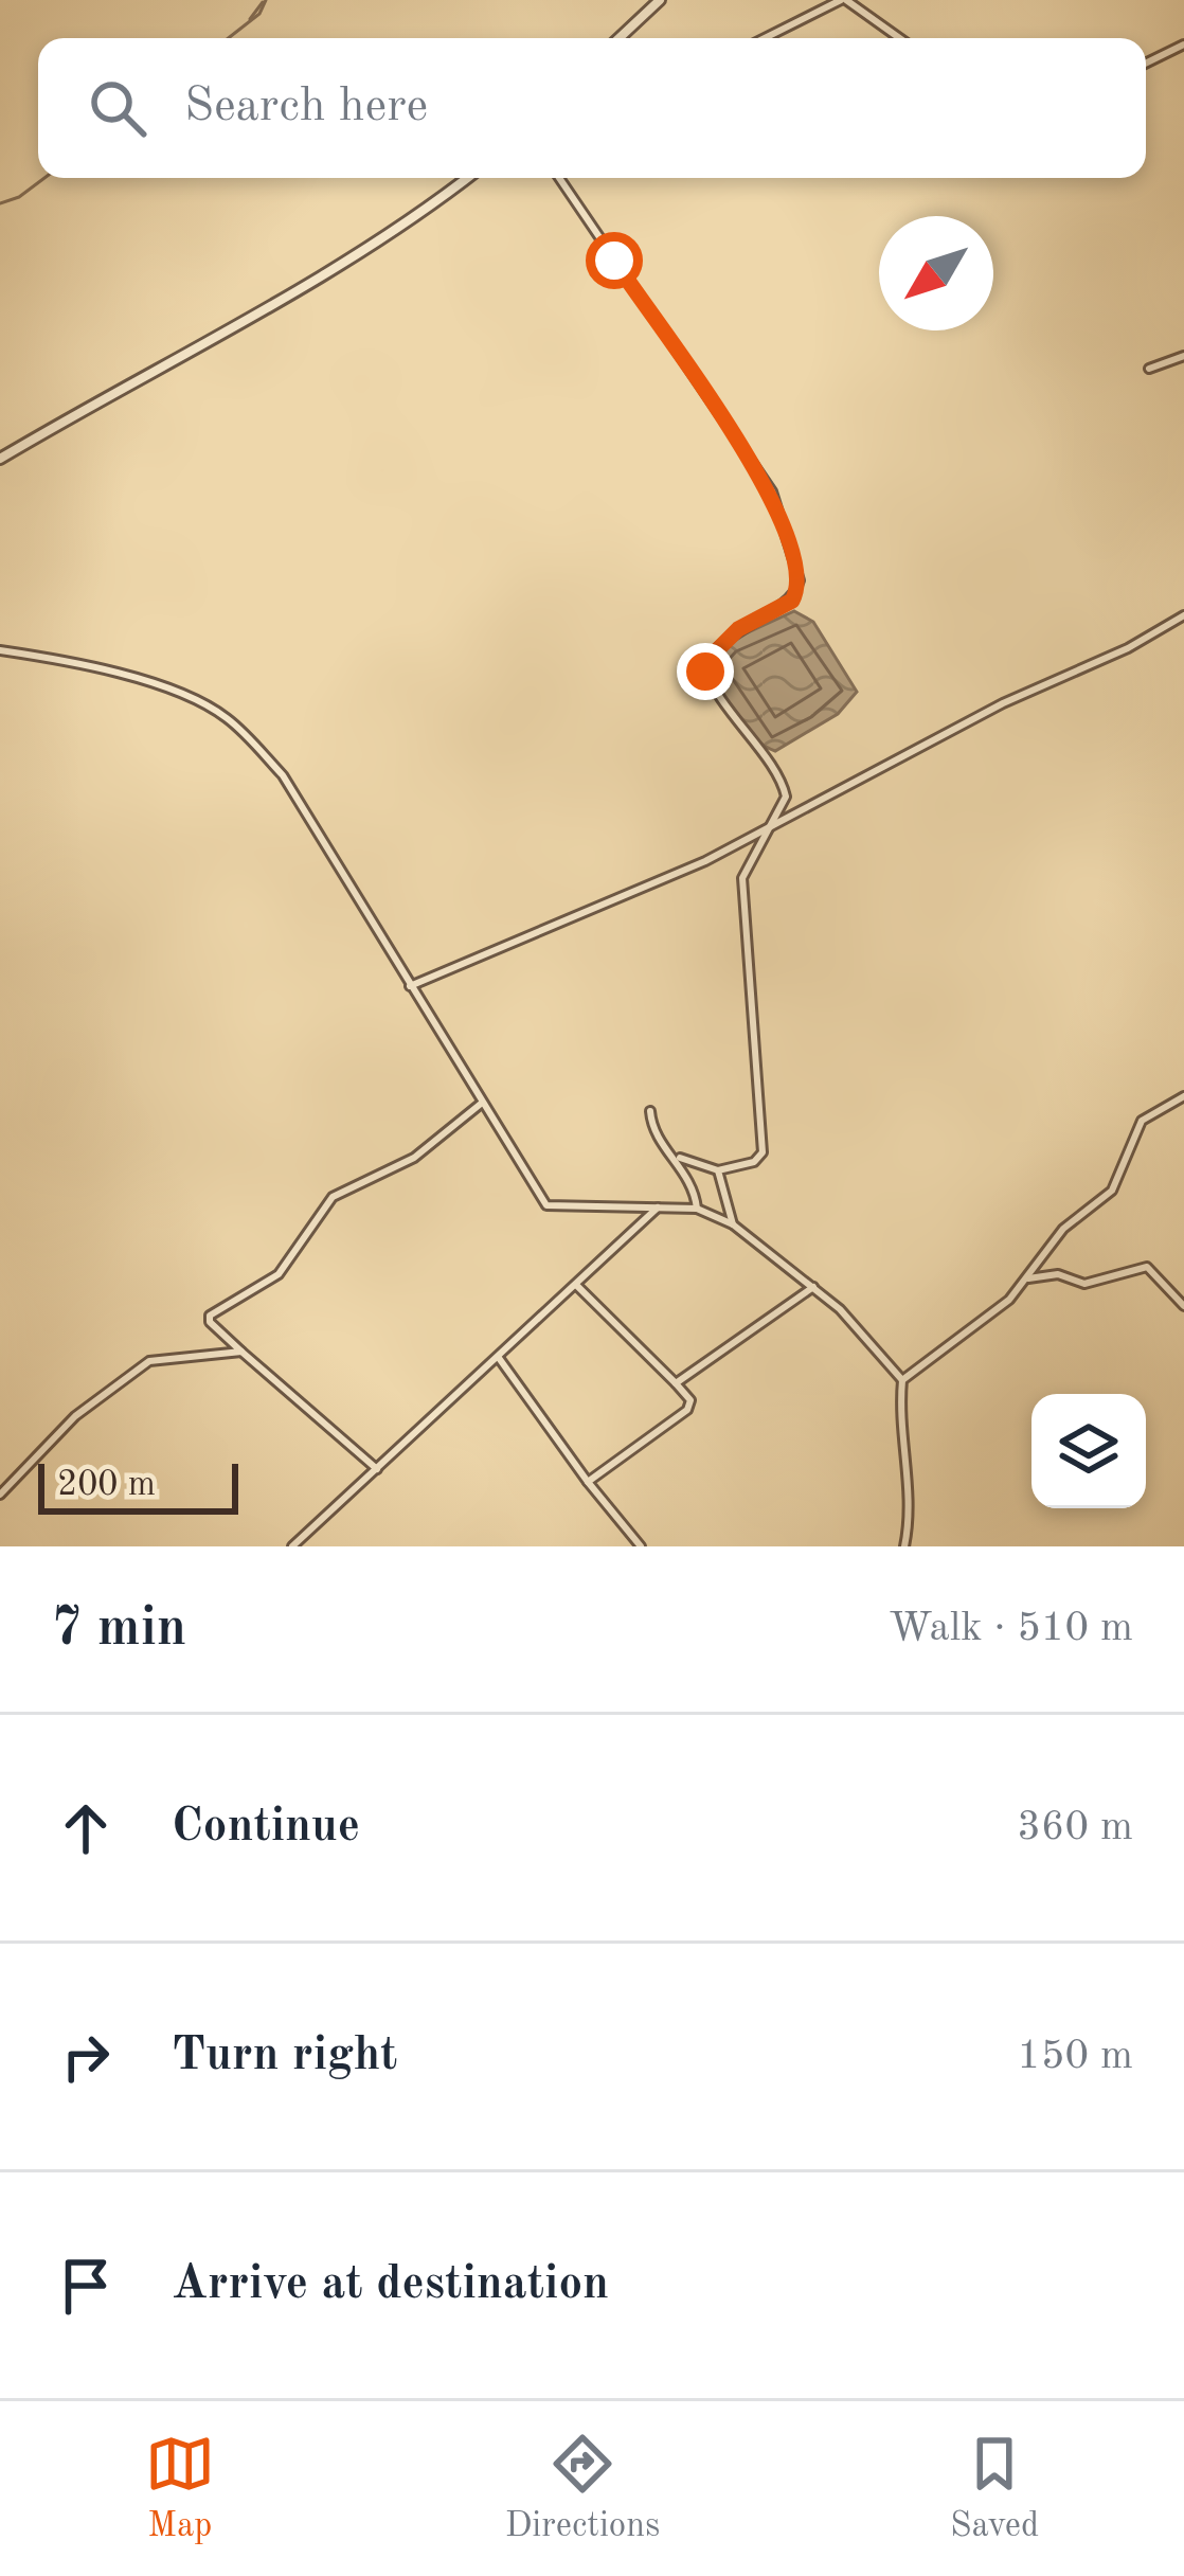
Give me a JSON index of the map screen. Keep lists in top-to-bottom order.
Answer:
{
  "scale_bar": "200 m",
  "north": "bottom left",
  "page": {
    "search": "Search here",
    "scale": "200 m",
    "heading": ["7 min", "Walk · 510 m"],
    "list": [
      ["Continue", "360 m"],
      ["Turn right", "150 m"],
      "Arrive at destination"
    ],
    "nav": ["Map", "Directions", "Saved"]
  }
}
